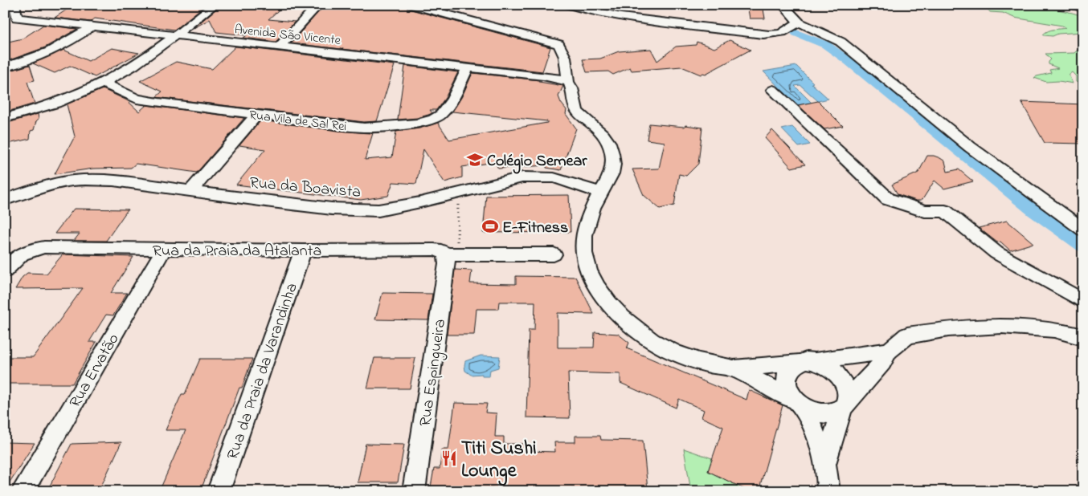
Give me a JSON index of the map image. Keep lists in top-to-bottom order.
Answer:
{
  "streets": {
    "street": [
      "Avenida São Vicente",
      "Rua Vila de Sal Rei",
      "Rua da Boavista",
      "Rua da Praia da Atalanta",
      "Rua Ervatão",
      "Rua da Praia da Varandinha",
      "Rua Espingueira"
    ]
  },
  "crossings": [
    ["Avenida São Vicente", "Rua Vila de Sal Rei"],
    ["Rua da Praia da Atalanta", "Rua Ervatão"],
    ["Rua da Praia da Atalanta", "Rua da Praia da Varandinha"],
    ["Rua da Praia da Atalanta", "Rua Espingueira"]
  ],
  "places": {
    "school or university": ["Colégio Semear"],
    "sports": ["E-Fitness"],
    "restaurant": ["Titi Sushi Lounge"]
  }
}
